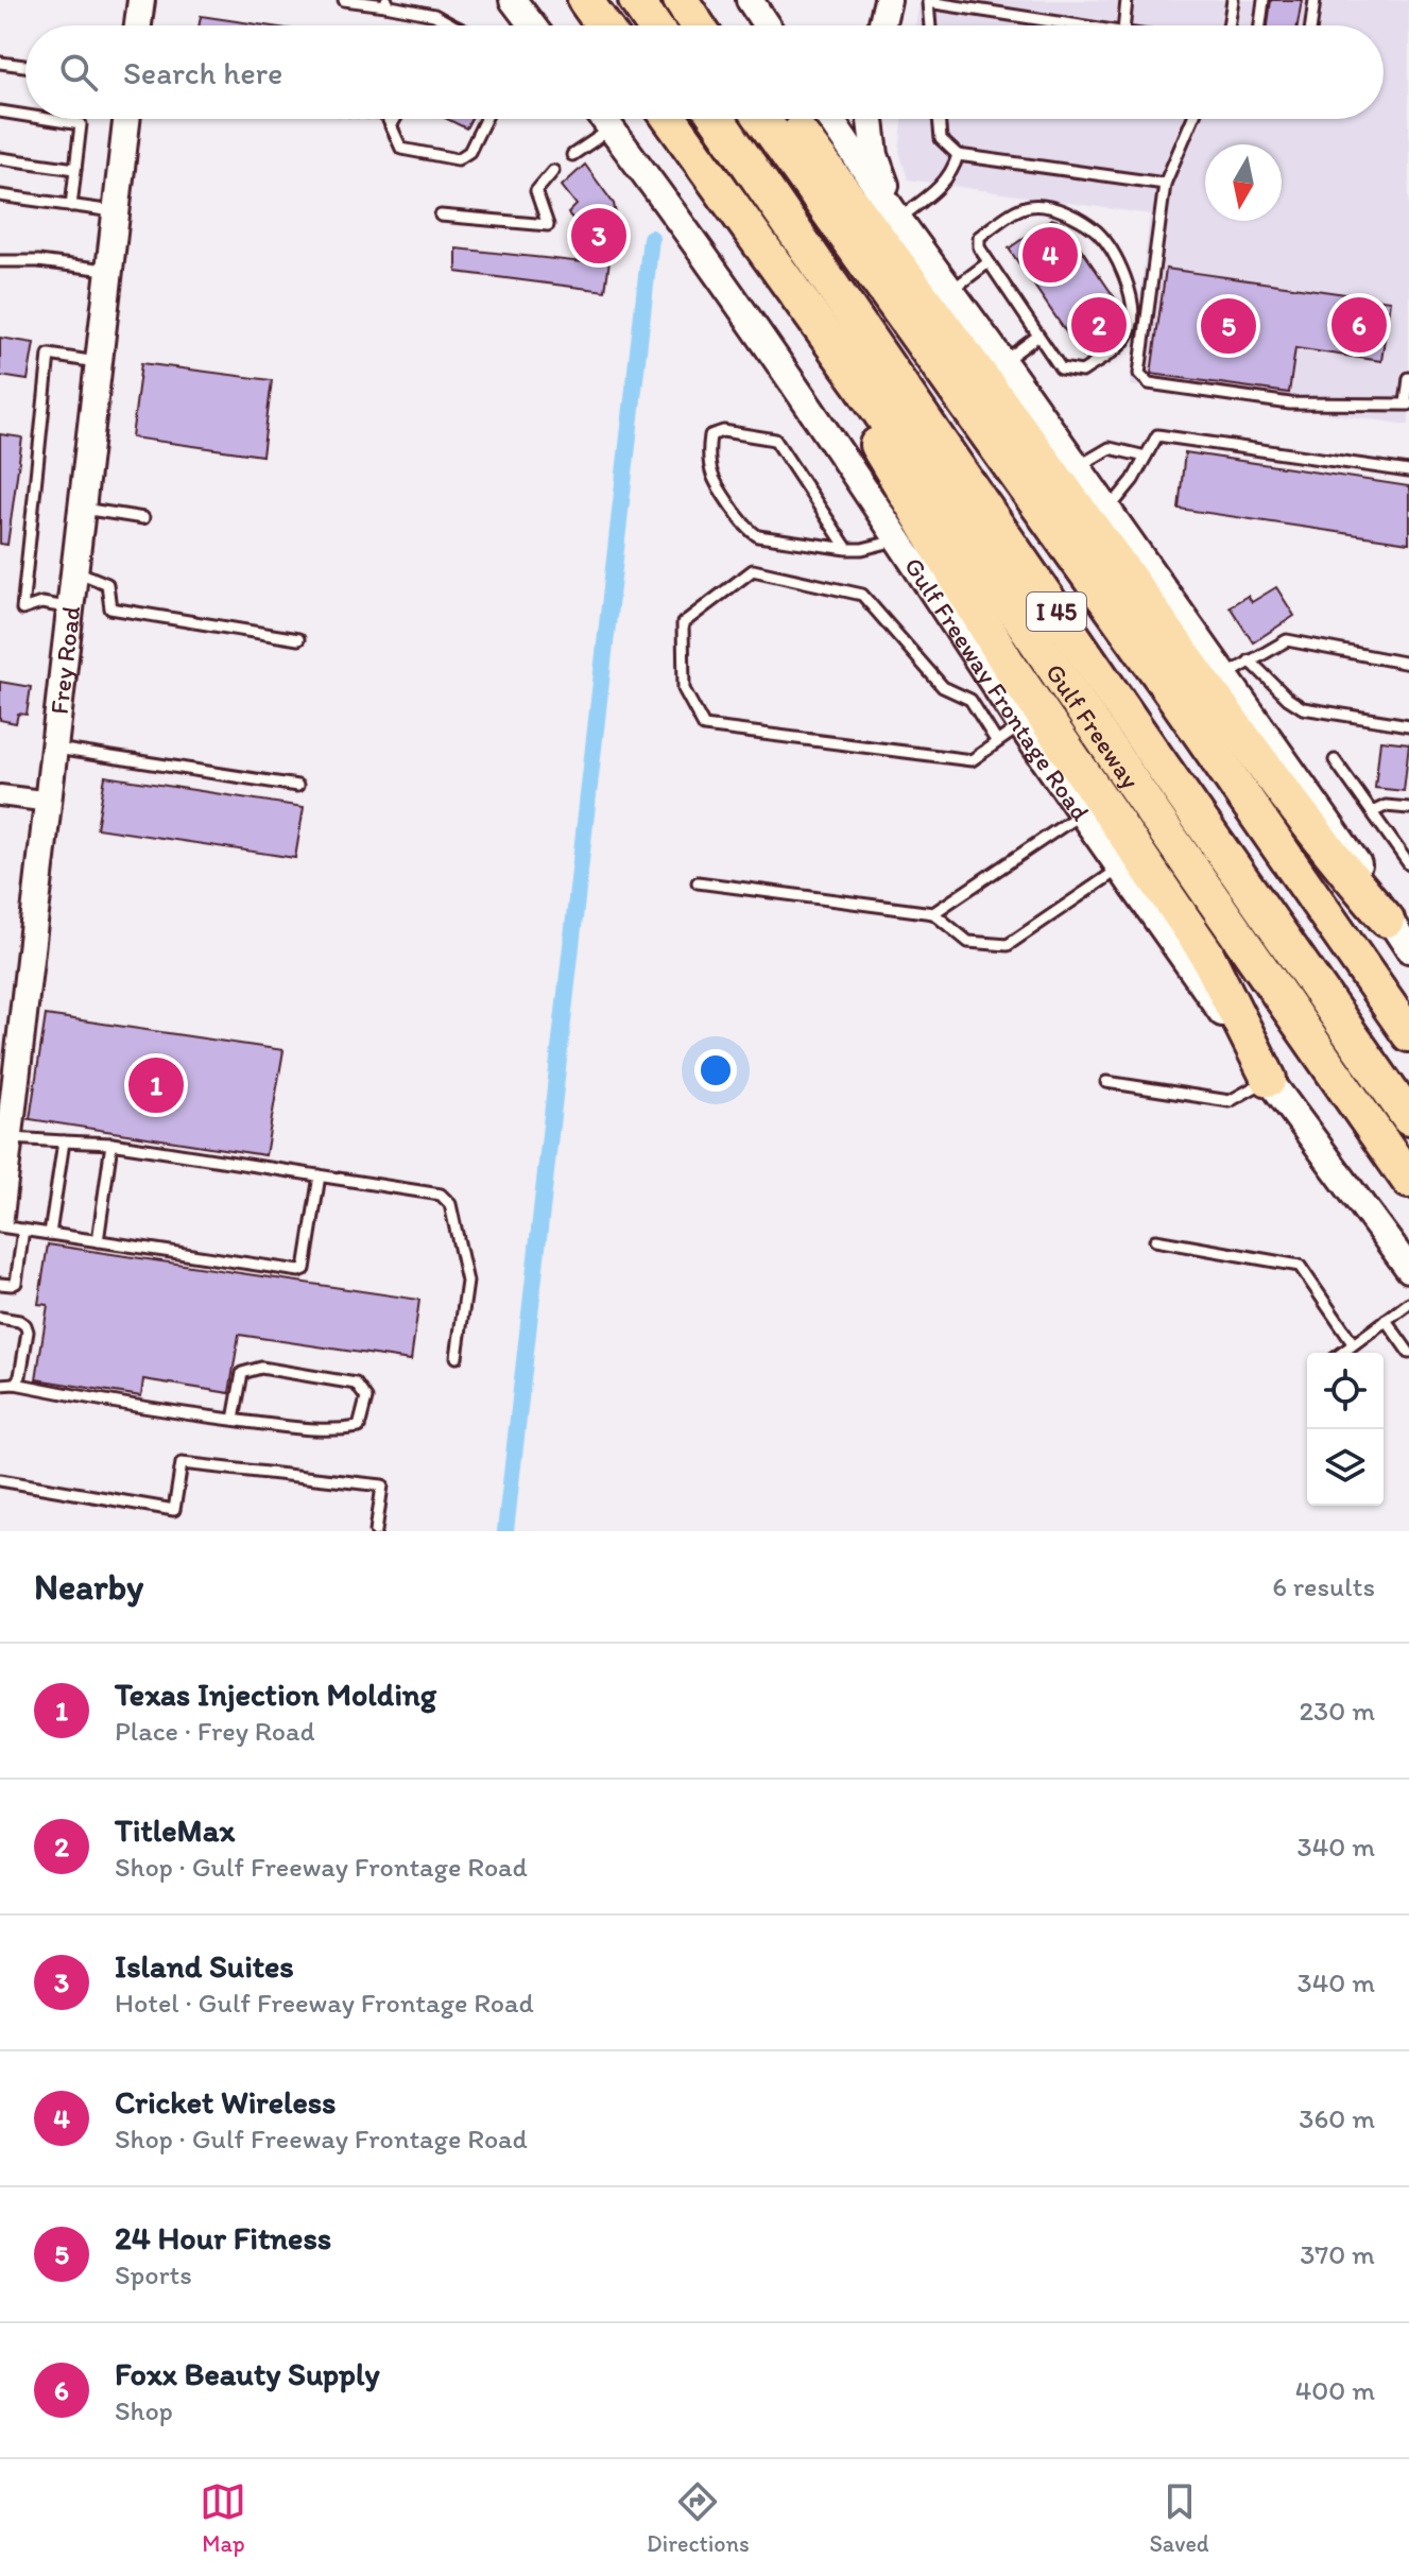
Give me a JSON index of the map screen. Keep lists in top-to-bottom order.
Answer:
{
  "streets": {
    "highway": ["I 45", "Gulf Freeway"],
    "main road": ["Frey Road", "Gulf Freeway Frontage Road"]
  },
  "north": "bottom",
  "page": {
    "search": "Search here",
    "pins": [
      "3",
      "4",
      "2",
      "6",
      "5",
      "1"
    ],
    "heading": ["Nearby", "6 results"],
    "list": [
      {
        "mark": "1",
        "name": "Texas Injection Molding",
        "note": "Place · Frey Road",
        "value": "230 m"
      },
      {
        "mark": "2",
        "name": "TitleMax",
        "note": "Shop · Gulf Freeway Frontage Road",
        "value": "340 m"
      },
      {
        "mark": "3",
        "name": "Island Suites",
        "note": "Hotel · Gulf Freeway Frontage Road",
        "value": "340 m"
      },
      {
        "mark": "4",
        "name": "Cricket Wireless",
        "note": "Shop · Gulf Freeway Frontage Road",
        "value": "360 m"
      },
      {
        "mark": "5",
        "name": "24 Hour Fitness",
        "note": "Sports",
        "value": "370 m"
      },
      {
        "mark": "6",
        "name": "Foxx Beauty Supply",
        "note": "Shop",
        "value": "400 m"
      }
    ],
    "nav": ["Map", "Directions", "Saved"]
  }
}
